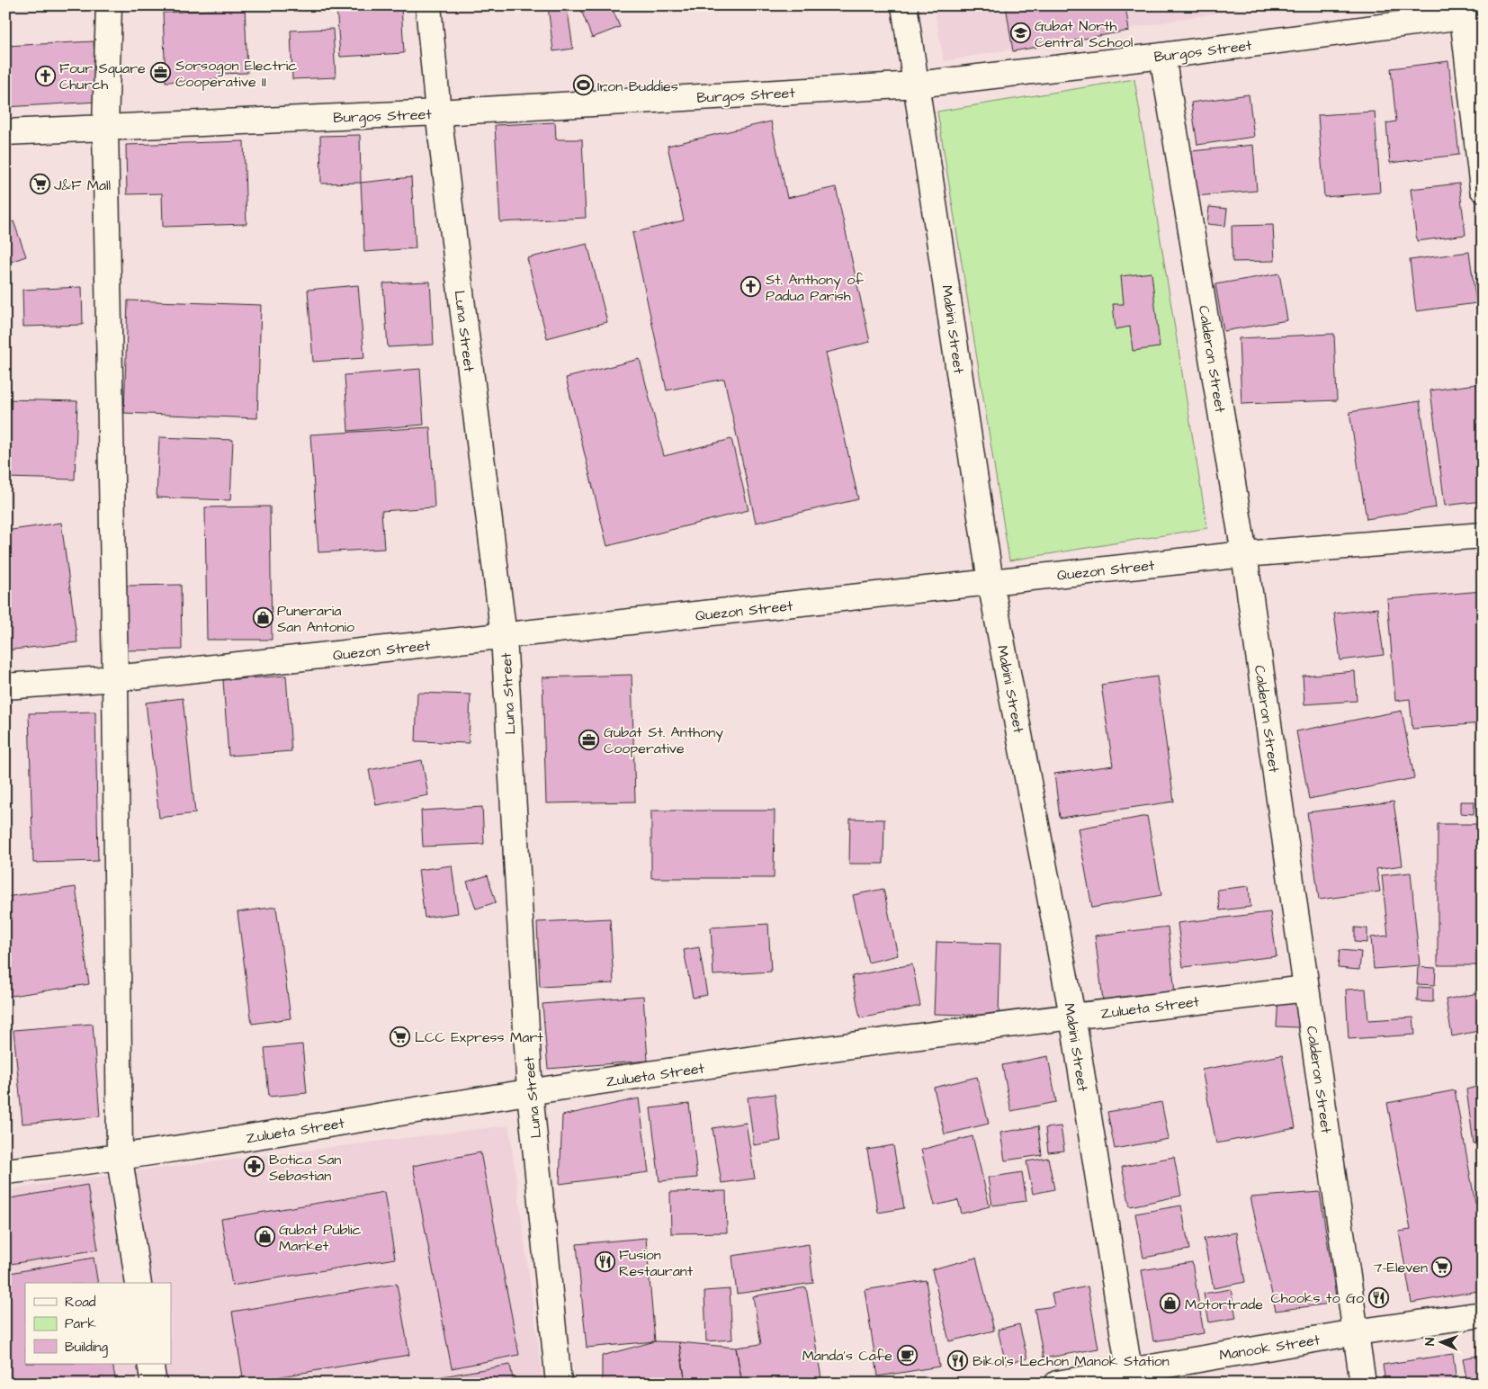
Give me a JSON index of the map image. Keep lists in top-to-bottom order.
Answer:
{
  "streets": {
    "street": [
      "Burgos Street",
      "Mabini Street",
      "Luna Street",
      "Calderon Street",
      "Quezon Street",
      "Zulueta Street",
      "Manook Street"
    ]
  },
  "crossings": [
    ["Burgos Street", "Mabini Street"],
    ["Burgos Street", "Luna Street"],
    ["Burgos Street", "Calderon Street"],
    ["Mabini Street", "Quezon Street"],
    ["Mabini Street", "Zulueta Street"],
    ["Mabini Street", "Manook Street"],
    ["Luna Street", "Quezon Street"],
    ["Luna Street", "Zulueta Street"],
    ["Calderon Street", "Quezon Street"],
    ["Calderon Street", "Zulueta Street"],
    ["Calderon Street", "Manook Street"]
  ],
  "places": {
    "school or university": ["Gubat North Central School"],
    "office": ["Sorsogon Electric Cooperative II", "Gubat St. Anthony Cooperative"],
    "church": ["Four Square Church", "St. Anthony of Padua Parish"],
    "sports": ["Iron Buddies"],
    "supermarket": ["J&F Mall", "LCC Express Mart", "7-Eleven"],
    "shop": ["Puneraria San Antonio", "Gubat Public Market", "Motortrade"],
    "pharmacy": ["Botica San Sebastian"],
    "restaurant": ["Fusion Restaurant", "Chooks to Go", "Bikol's Lechon Manok Station"],
    "cafe": ["Manda's Cafe"]
  },
  "legend": ["Road", "Park", "Building"],
  "north": "left"
}
